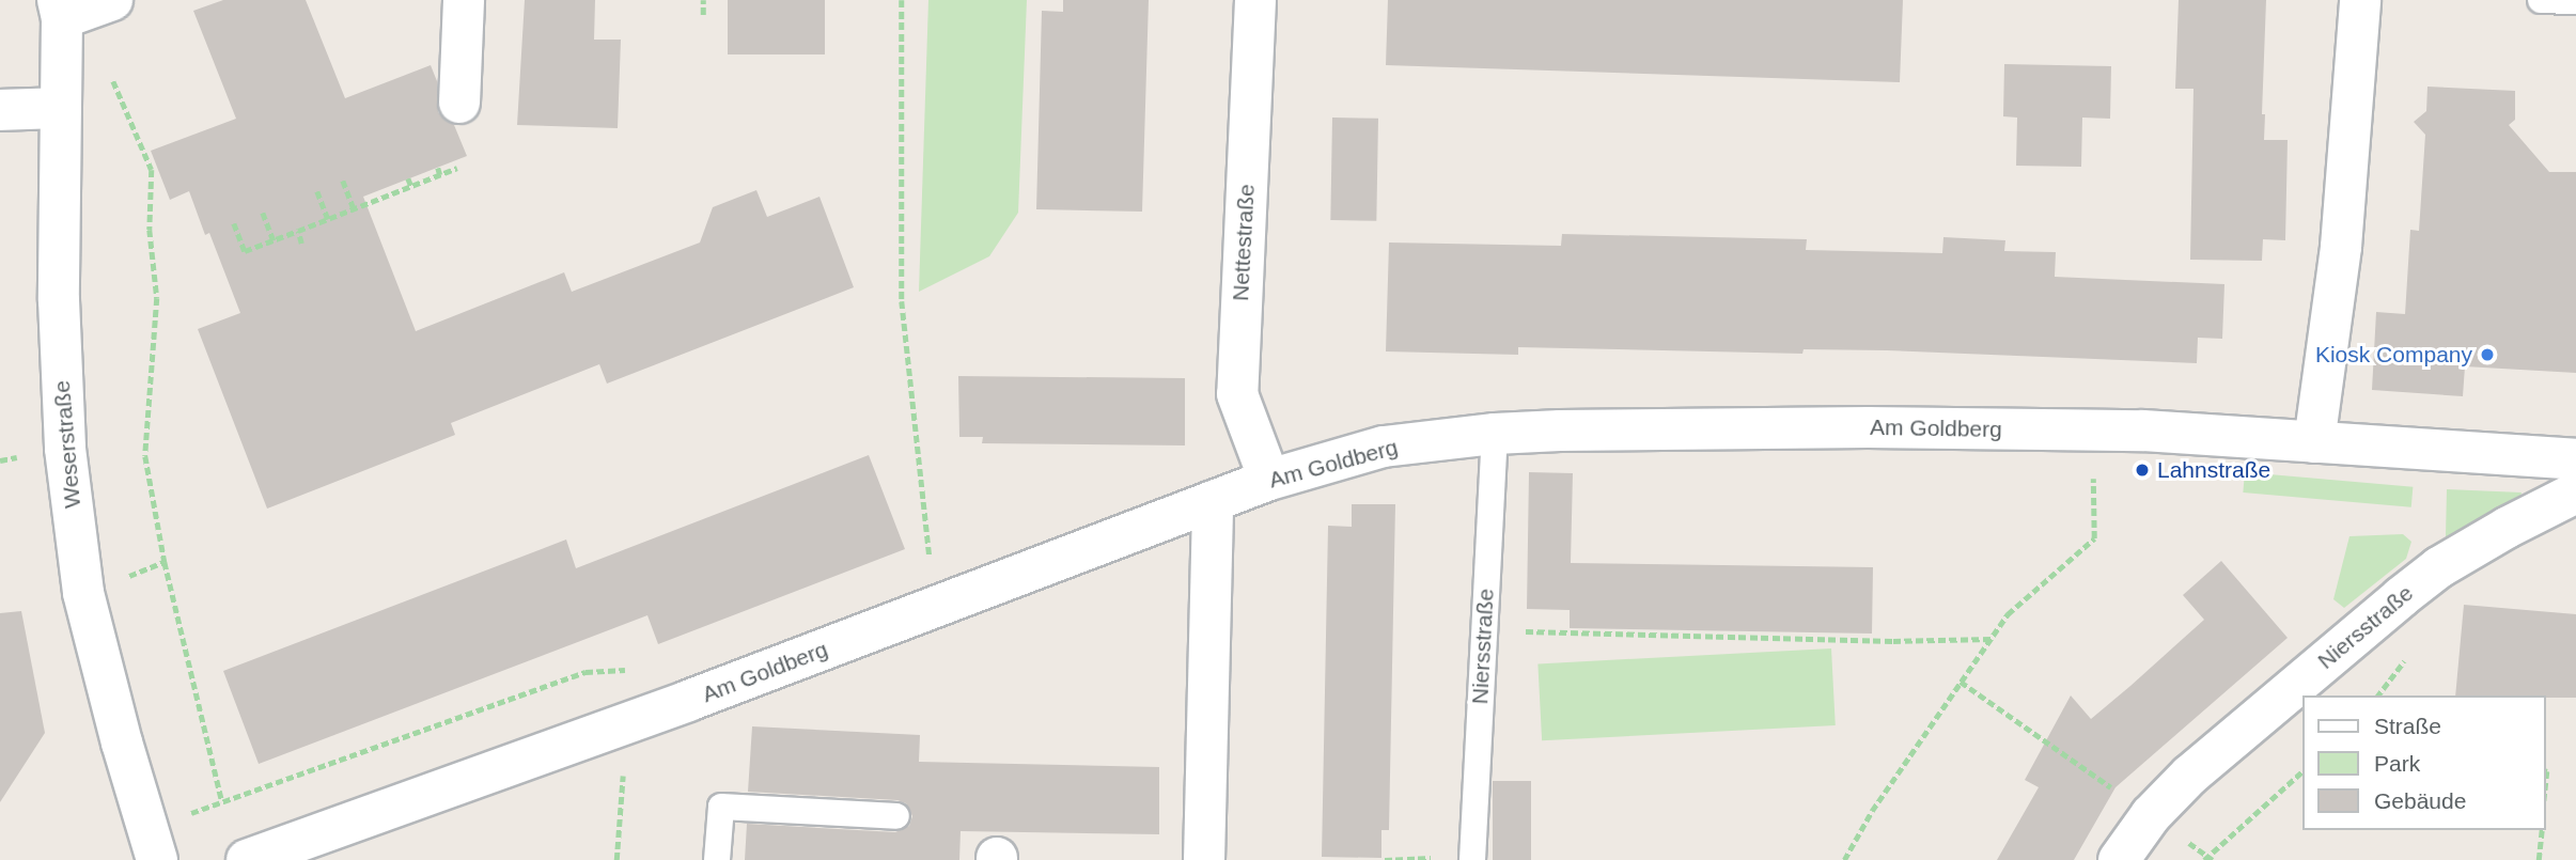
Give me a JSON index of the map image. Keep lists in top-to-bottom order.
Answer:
{
  "streets": {
    "street": [
      "Nettestraße",
      "Am Goldberg",
      "Weserstraße",
      "Niersstraße"
    ]
  },
  "crossings": [
    ["Nettestraße", "Am Goldberg"],
    ["Am Goldberg", "Niersstraße"]
  ],
  "places": ["Kiosk Company", "Lahnstraße"],
  "legend": ["Straße", "Park", "Gebäude"]
}
